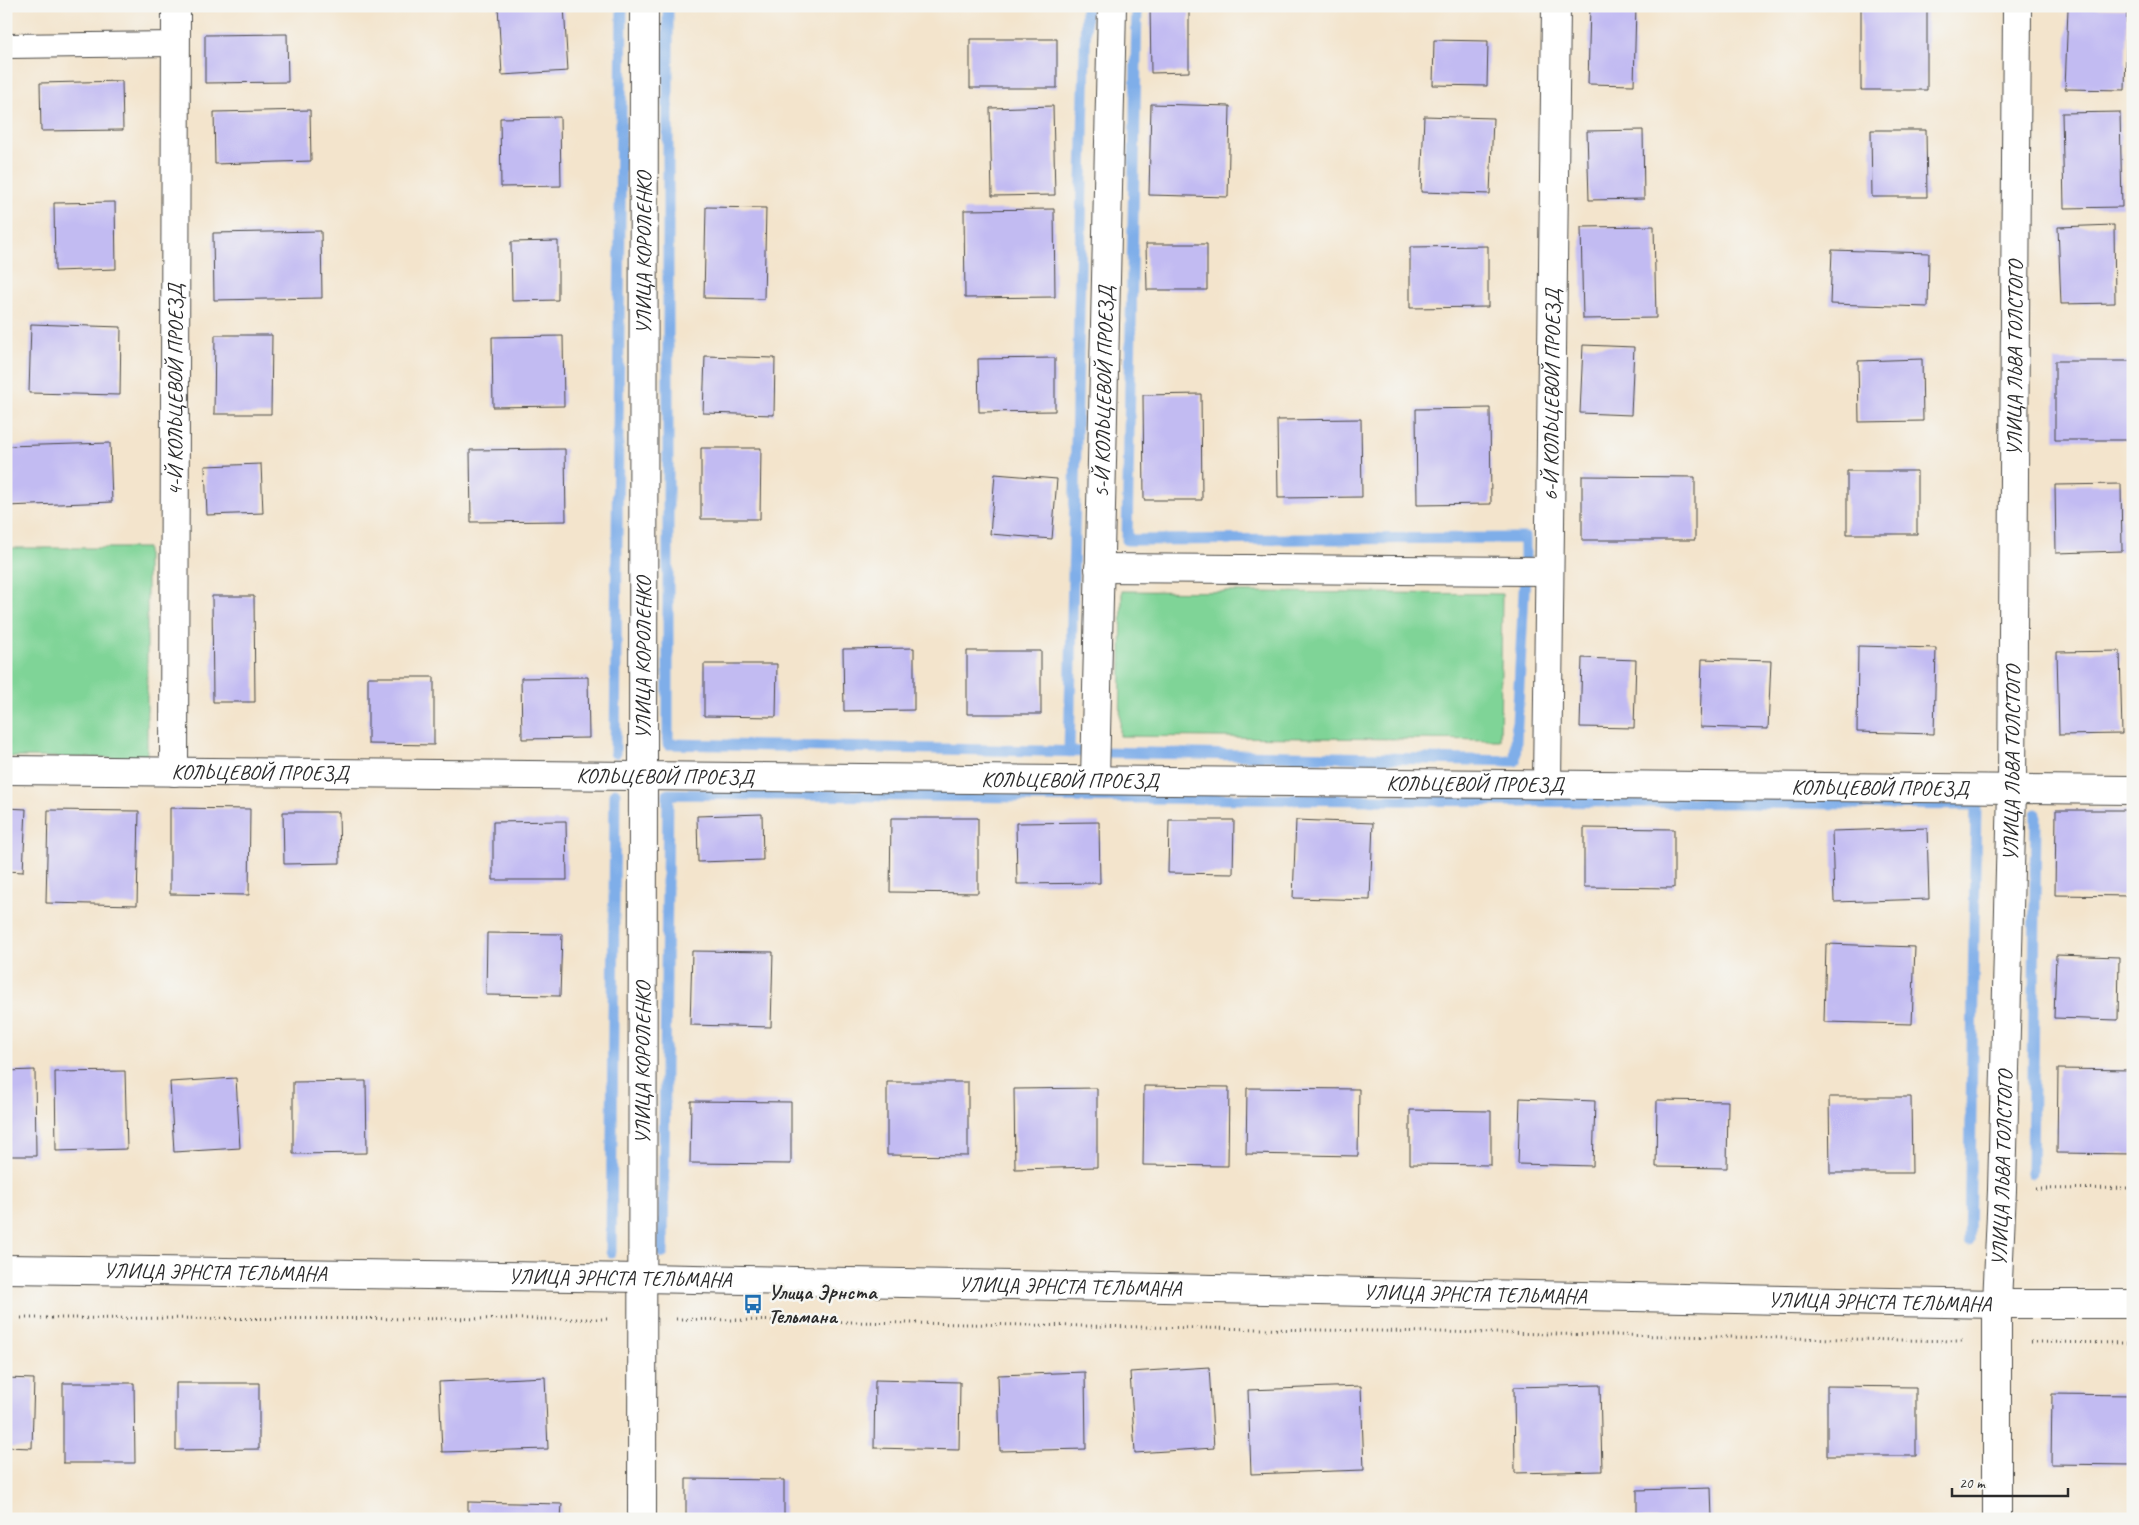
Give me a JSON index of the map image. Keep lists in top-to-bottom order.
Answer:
{
  "streets": {
    "street": [
      "УЛИЦА КОРОЛЕНКО",
      "УЛИЦА ЛЬВА ТОЛСТОГО",
      "4-Й КОЛЬЦЕВОЙ ПРОЕЗД",
      "5-Й КОЛЬЦЕВОЙ ПРОЕЗД",
      "6-Й КОЛЬЦЕВОЙ ПРОЕЗД",
      "КОЛЬЦЕВОЙ ПРОЕЗД",
      "УЛИЦА ЭРНСТА ТЕЛЬМАНА"
    ]
  },
  "crossings": [
    ["УЛИЦА КОРОЛЕНКО", "КОЛЬЦЕВОЙ ПРОЕЗД"],
    ["УЛИЦА КОРОЛЕНКО", "УЛИЦА ЭРНСТА ТЕЛЬМАНА"],
    ["УЛИЦА ЛЬВА ТОЛСТОГО", "КОЛЬЦЕВОЙ ПРОЕЗД"],
    ["УЛИЦА ЛЬВА ТОЛСТОГО", "УЛИЦА ЭРНСТА ТЕЛЬМАНА"],
    ["4-Й КОЛЬЦЕВОЙ ПРОЕЗД", "КОЛЬЦЕВОЙ ПРОЕЗД"],
    ["5-Й КОЛЬЦЕВОЙ ПРОЕЗД", "КОЛЬЦЕВОЙ ПРОЕЗД"],
    ["6-Й КОЛЬЦЕВОЙ ПРОЕЗД", "КОЛЬЦЕВОЙ ПРОЕЗД"]
  ],
  "places": {
    "bus stop": ["Улица Эрнста Тельмана"]
  },
  "scale_bar": "20 m"
}
